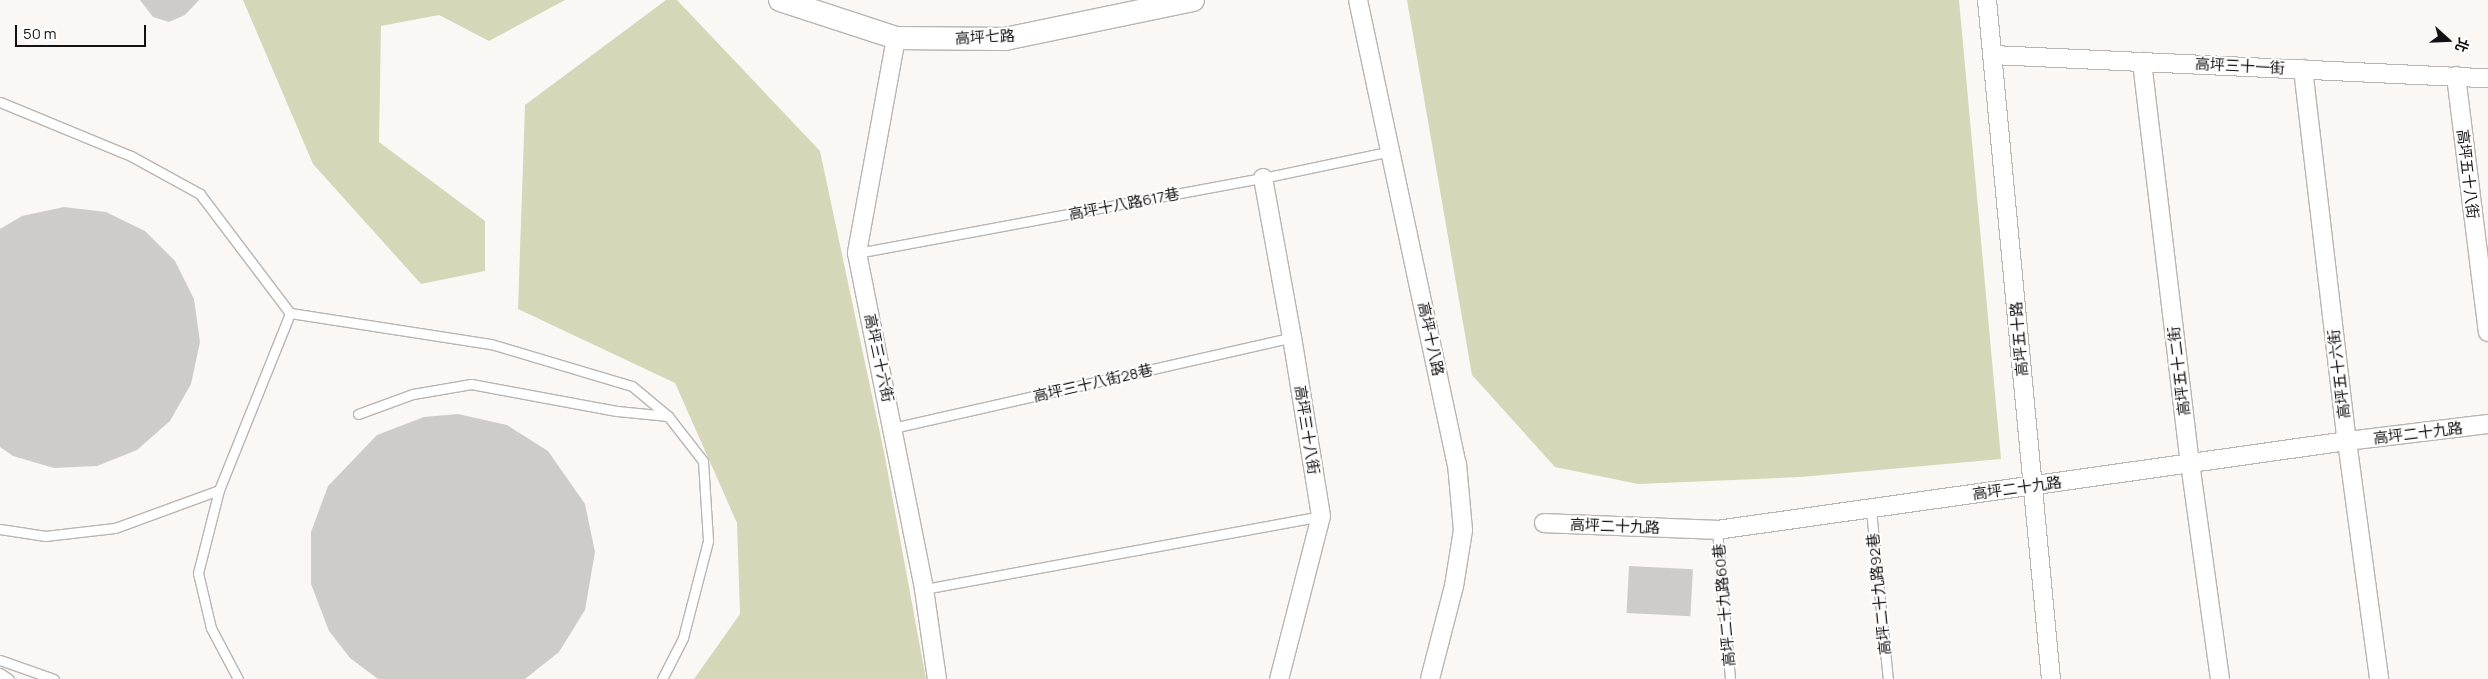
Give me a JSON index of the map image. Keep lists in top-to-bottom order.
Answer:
{
  "streets": {
    "street": [
      "高坪七路",
      "高坪三十一街",
      "高坪五十八街",
      "高坪十八路",
      "高坪五十路",
      "高坪三十六街",
      "高坪五十二街",
      "高坪五十六街",
      "高坪三十八街",
      "高坪二十九路"
    ],
    "lane": [
      "高坪十八路617巷",
      "高坪三十八街28巷",
      "高坪二十九路92巷",
      "高坪二十九路60巷"
    ]
  },
  "crossings": [
    ["高坪七路", "高坪三十六街"],
    ["高坪三十一街", "高坪五十八街"],
    ["高坪三十一街", "高坪五十路"],
    ["高坪三十一街", "高坪五十二街"],
    ["高坪三十一街", "高坪五十六街"],
    ["高坪十八路617巷", "高坪十八路"],
    ["高坪十八路617巷", "高坪三十六街"],
    ["高坪十八路617巷", "高坪三十八街"],
    ["高坪五十路", "高坪二十九路"],
    ["高坪三十六街", "高坪三十八街28巷"],
    ["高坪五十二街", "高坪二十九路"],
    ["高坪五十六街", "高坪二十九路"],
    ["高坪三十八街28巷", "高坪三十八街"],
    ["高坪二十九路", "高坪二十九路92巷"],
    ["高坪二十九路", "高坪二十九路60巷"]
  ],
  "scale_bar": "50 m",
  "north": "right"
}
